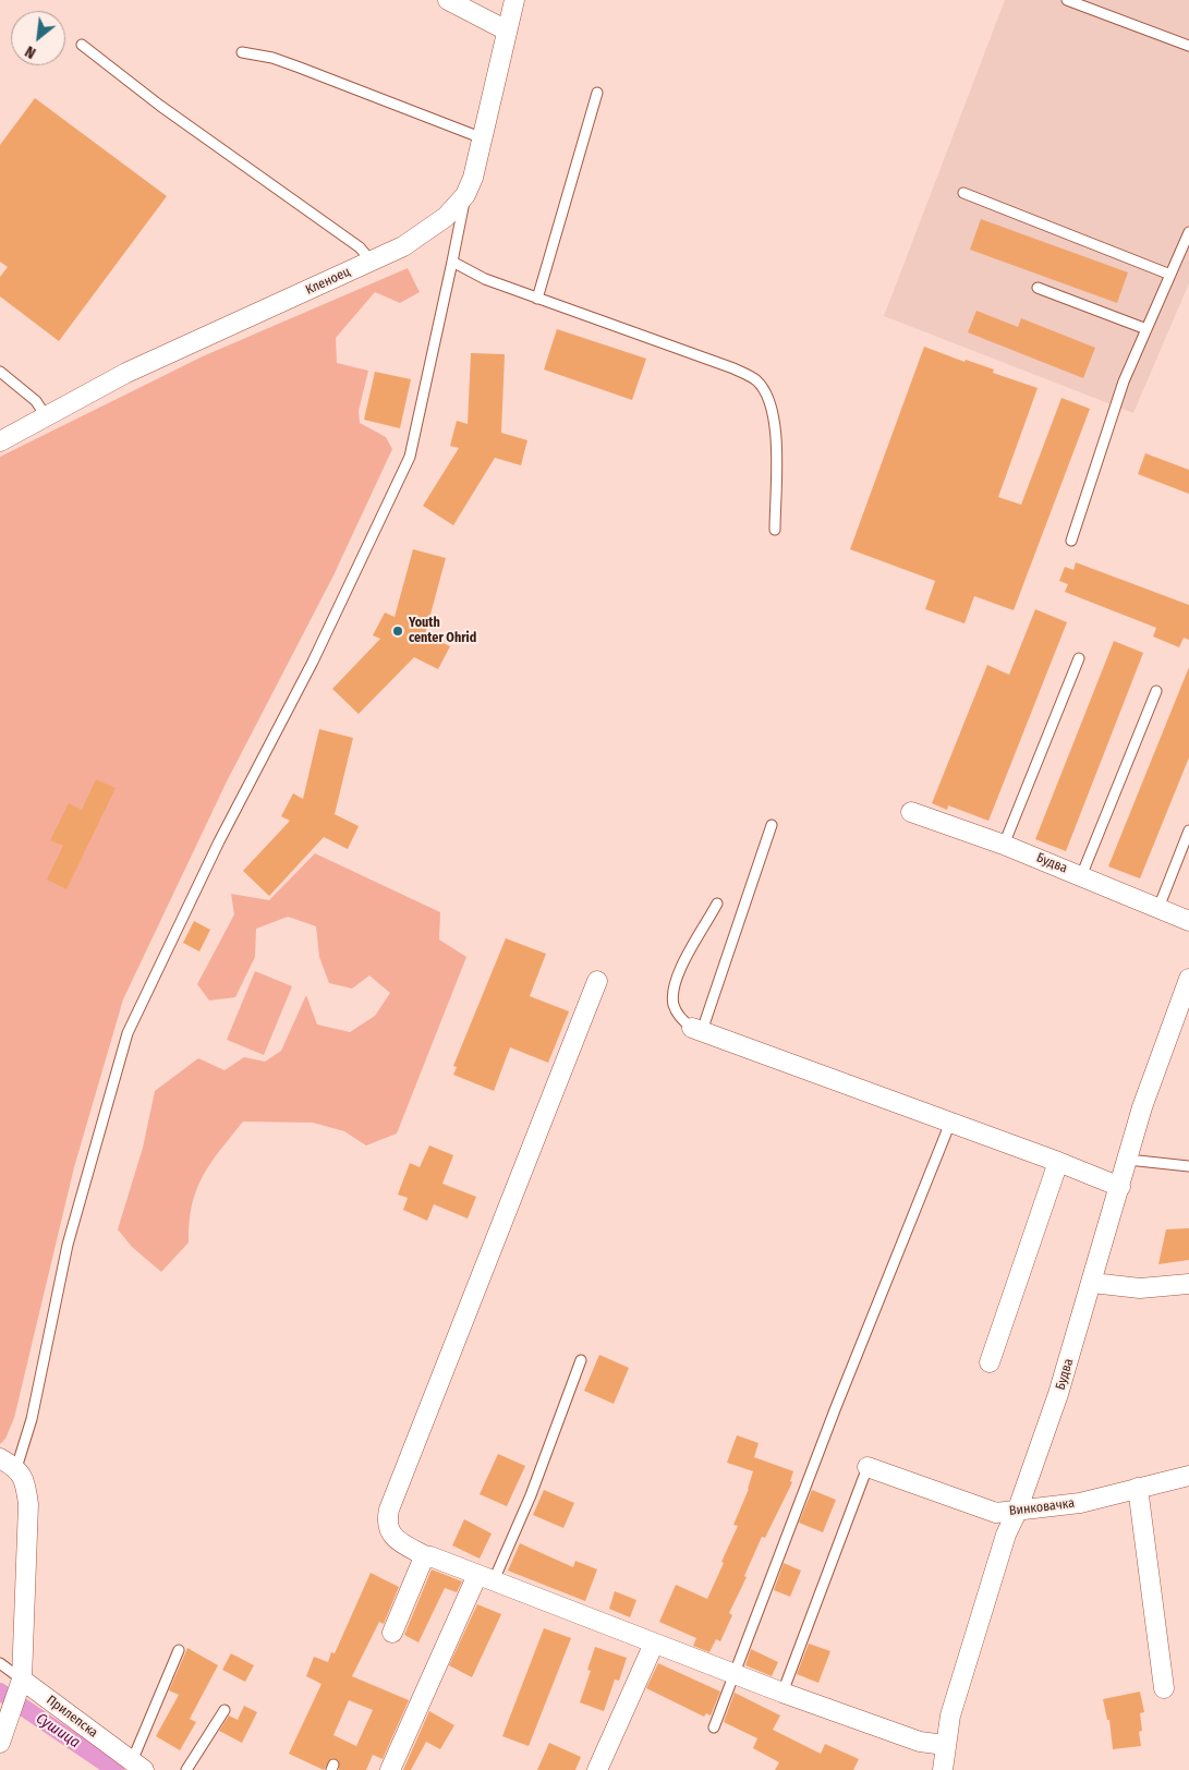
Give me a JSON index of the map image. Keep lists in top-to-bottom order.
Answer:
{
  "streets": {
    "street": [
      "Кленоец",
      "Будва",
      "Винковачка",
      "Прилепска"
    ]
  },
  "crossings": [
    ["Будва", "Винковачка"]
  ],
  "water": ["Сушица"],
  "places": ["Youth center Ohrid"],
  "north": "bottom left"
}
